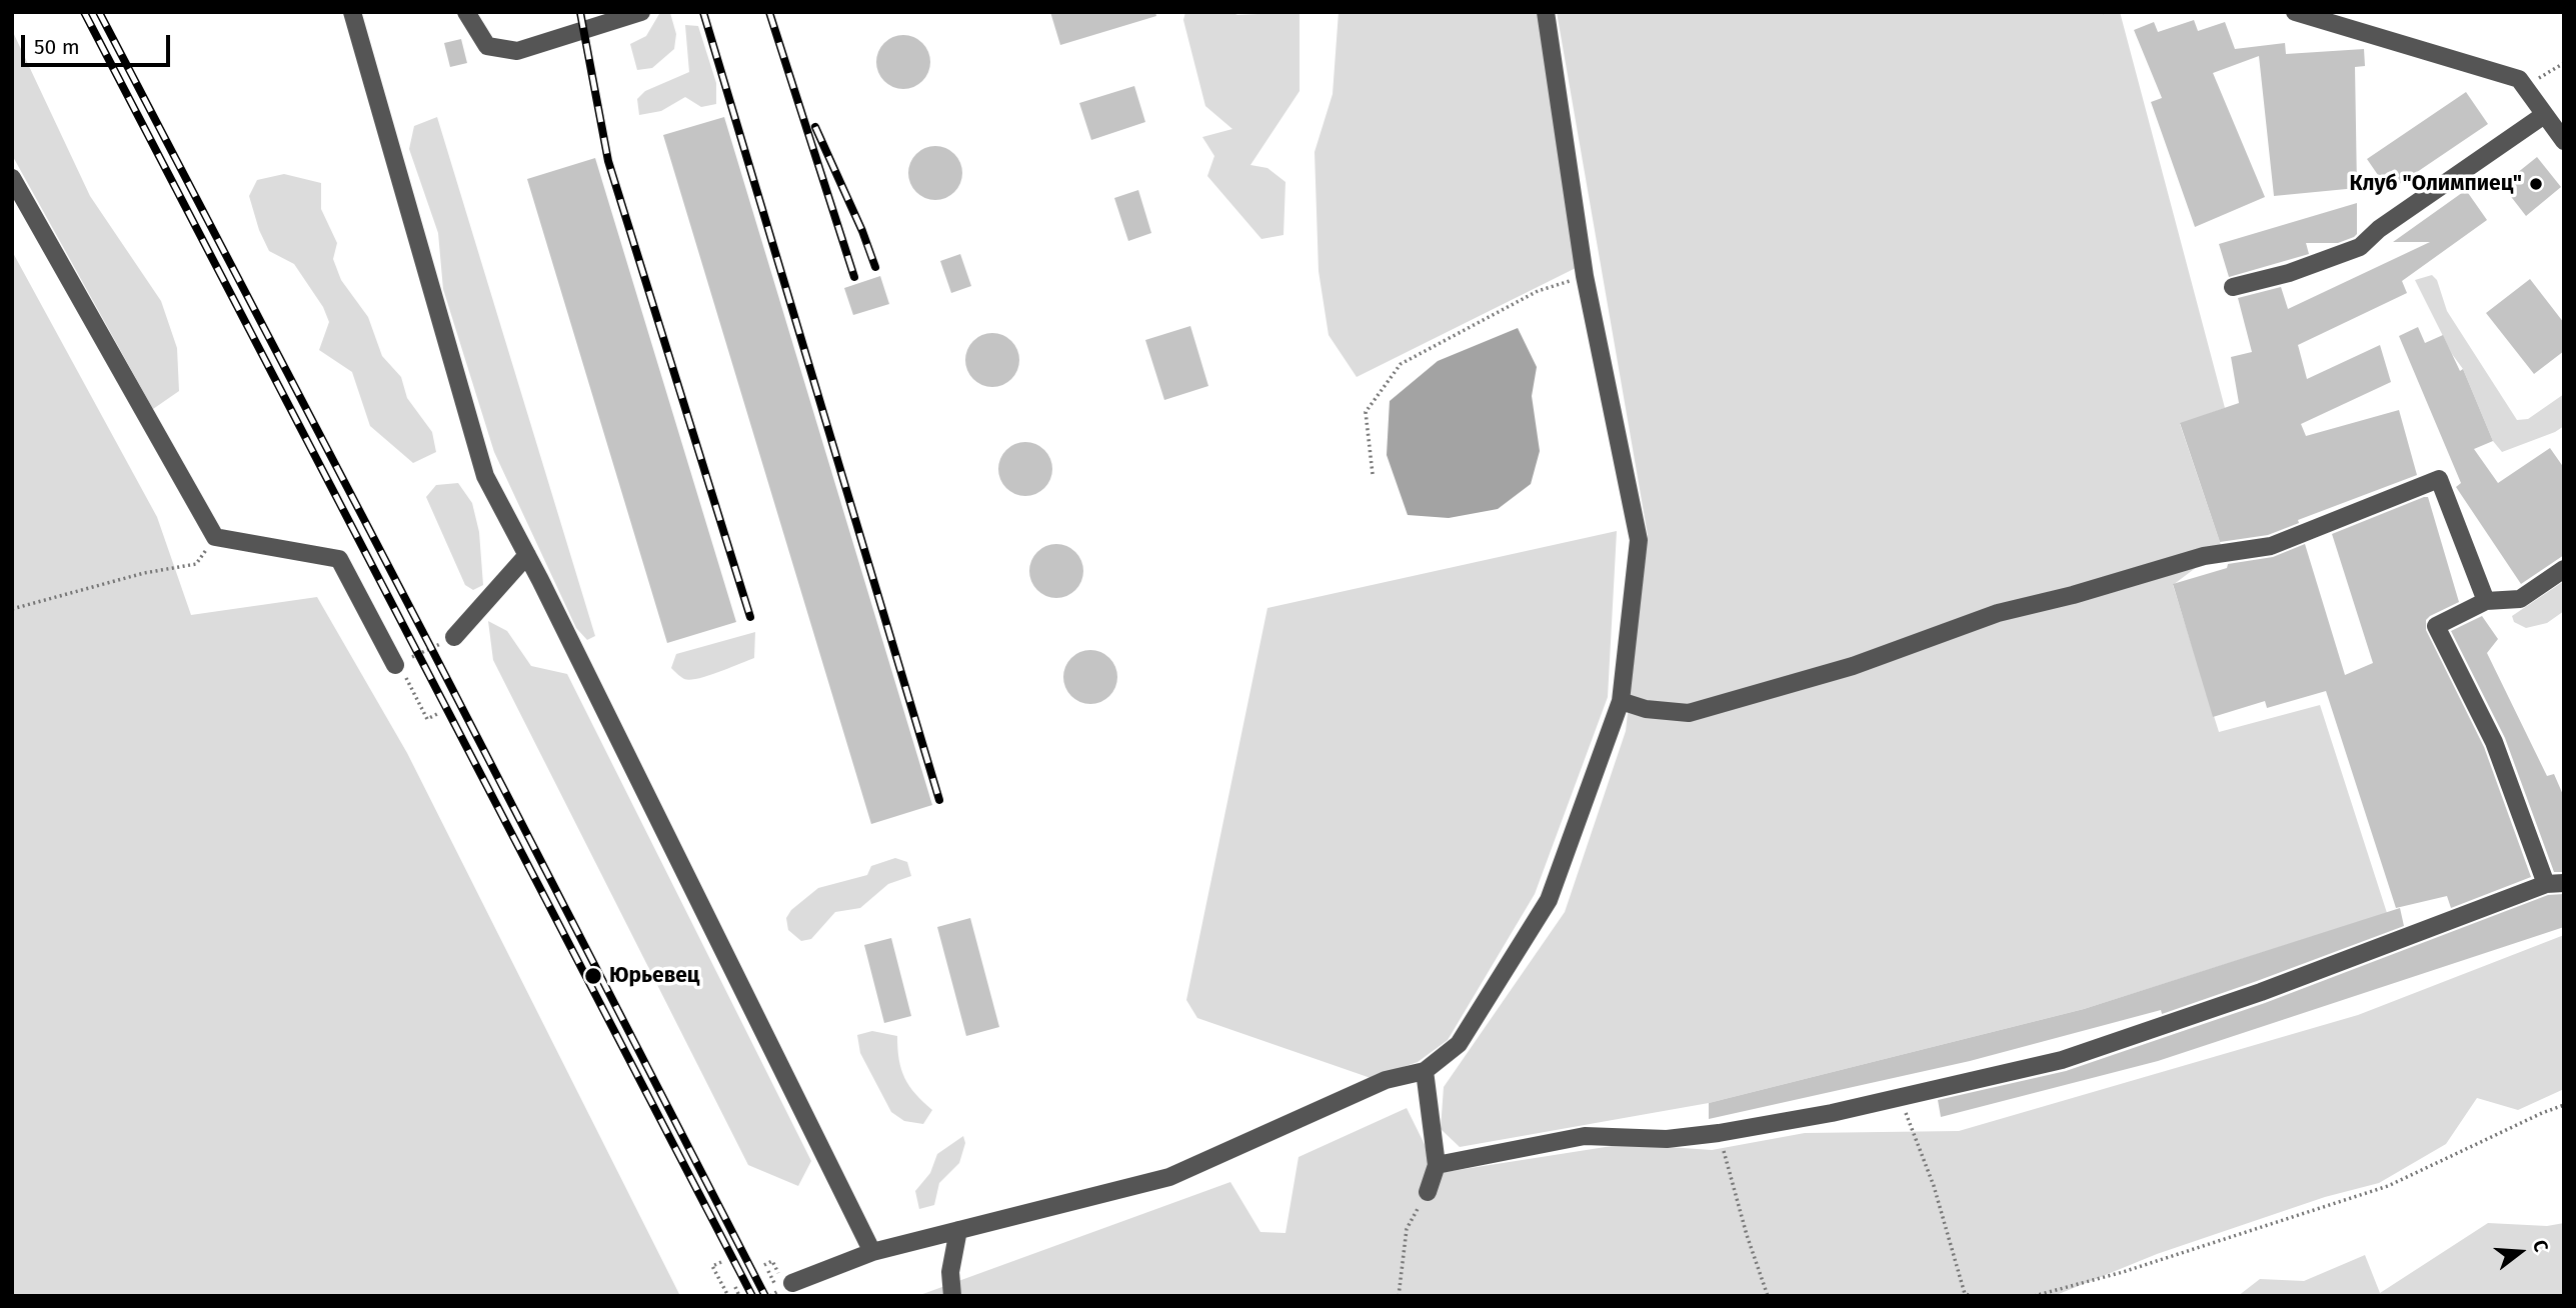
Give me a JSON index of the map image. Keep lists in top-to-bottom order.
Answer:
{
  "places": ["Клуб \"Олимпиец\"", "Юрьевец"],
  "scale_bar": "50 m",
  "north": "right"
}
